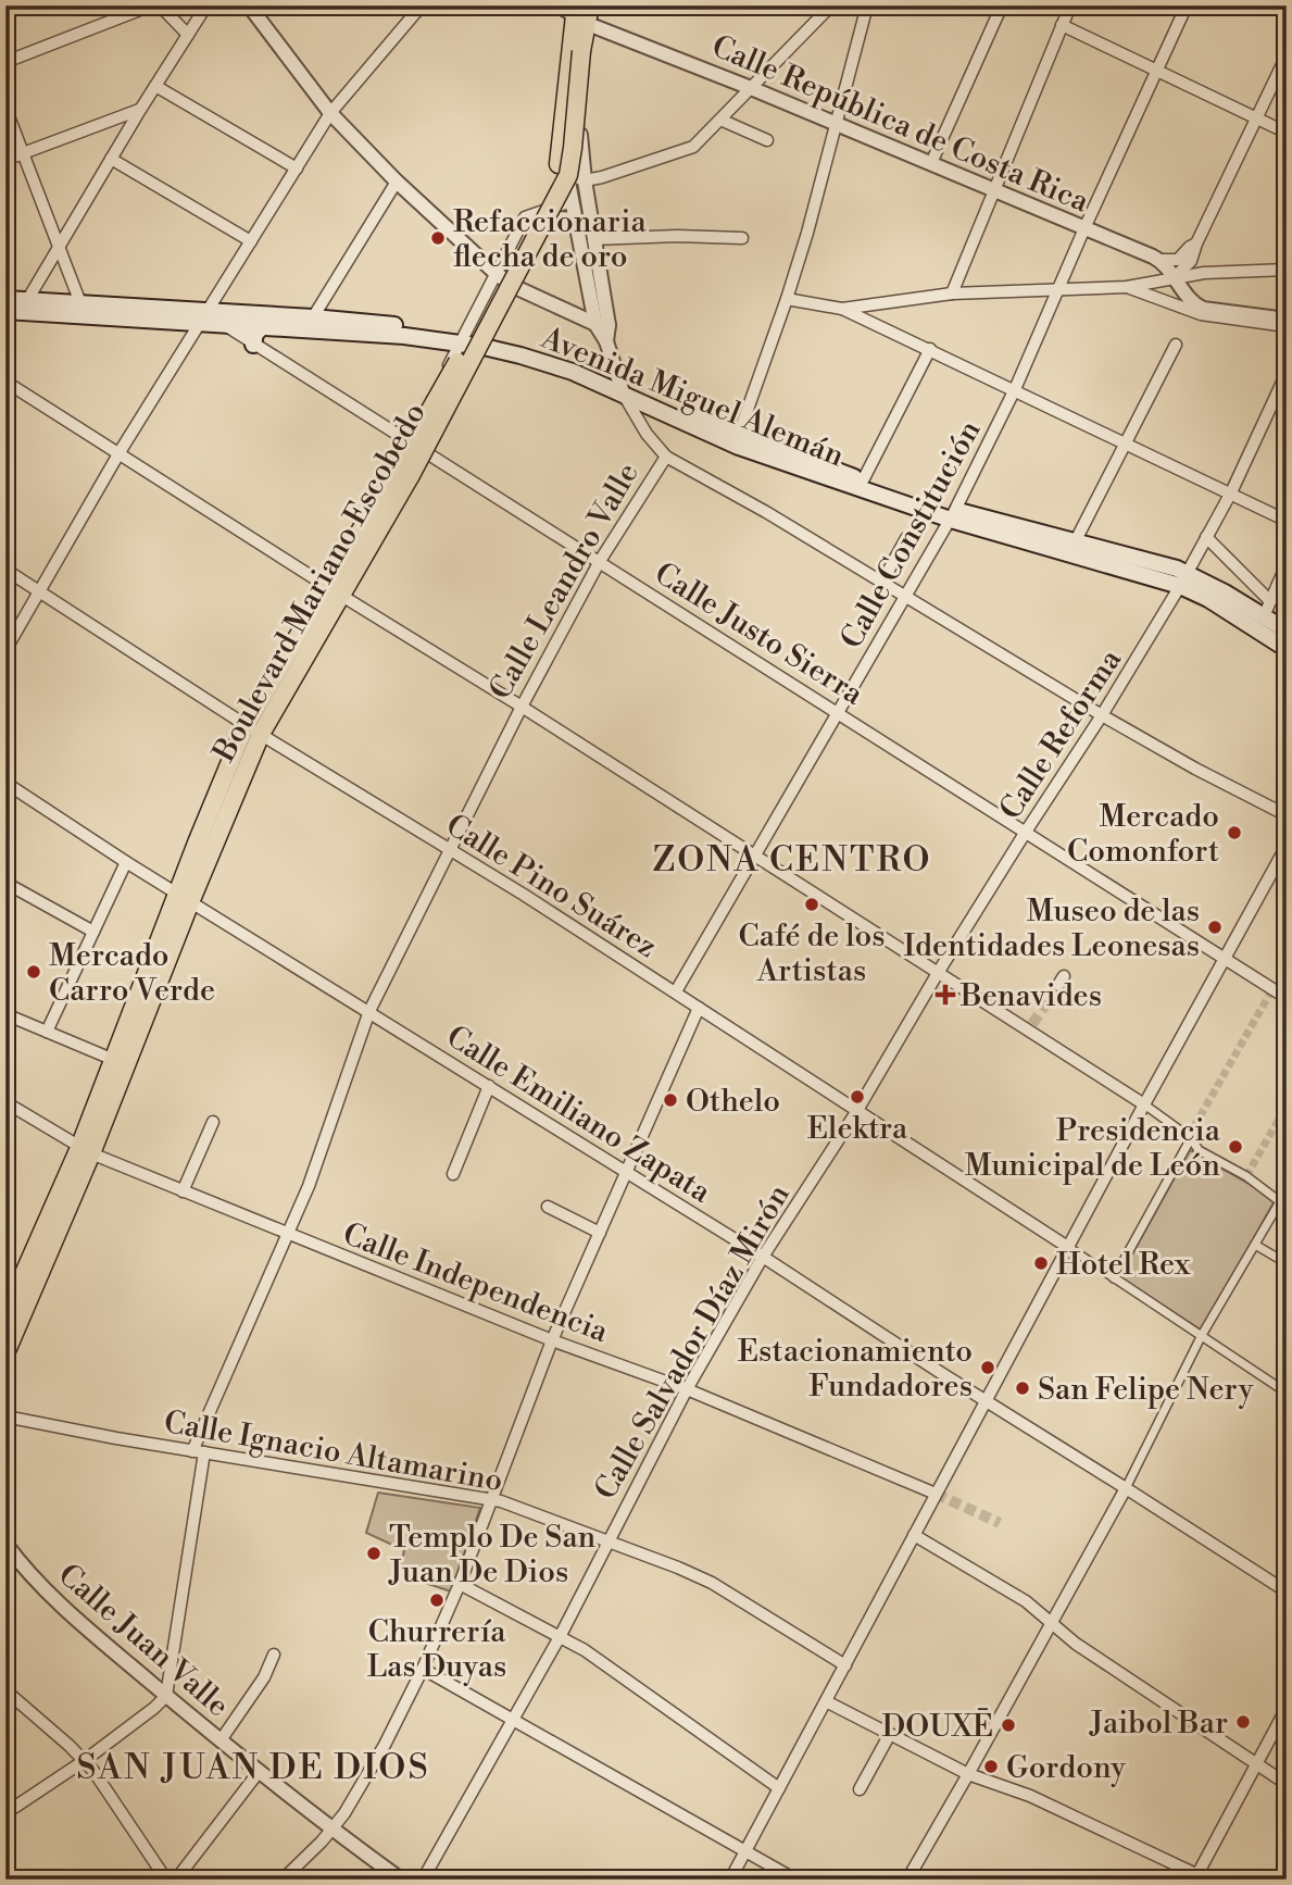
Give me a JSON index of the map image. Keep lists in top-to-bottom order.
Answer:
{
  "streets": {
    "main road": ["Avenida Miguel Alemán", "Boulevard Mariano Escobedo"],
    "street": [
      "Calle República de Costa Rica",
      "Calle Constitución",
      "Calle Leandro Valle",
      "Calle Justo Sierra",
      "Calle Reforma",
      "Calle Pino Suárez",
      "Calle Emiliano Zapata",
      "Calle Independencia",
      "Calle Salvador Díaz Mirón",
      "Calle Ignacio Altamarino",
      "Calle Juan Valle"
    ]
  },
  "crossings": [
    ["Calle República de Costa Rica", "Calle Constitución"],
    ["Calle República de Costa Rica", "Calle Leandro Valle"],
    ["Calle República de Costa Rica", "Boulevard Mariano Escobedo"],
    ["Avenida Miguel Alemán", "Calle Constitución"],
    ["Avenida Miguel Alemán", "Calle Leandro Valle"],
    ["Avenida Miguel Alemán", "Calle Justo Sierra"],
    ["Avenida Miguel Alemán", "Calle Reforma"],
    ["Calle Constitución", "Calle Justo Sierra"],
    ["Calle Constitución", "Calle Pino Suárez"],
    ["Calle Leandro Valle", "Boulevard Mariano Escobedo"],
    ["Calle Leandro Valle", "Calle Justo Sierra"],
    ["Calle Leandro Valle", "Calle Pino Suárez"],
    ["Calle Leandro Valle", "Calle Emiliano Zapata"],
    ["Calle Leandro Valle", "Calle Independencia"],
    ["Calle Leandro Valle", "Calle Ignacio Altamarino"],
    ["Calle Leandro Valle", "Calle Juan Valle"],
    ["Boulevard Mariano Escobedo", "Calle Pino Suárez"],
    ["Boulevard Mariano Escobedo", "Calle Emiliano Zapata"],
    ["Boulevard Mariano Escobedo", "Calle Independencia"],
    ["Calle Justo Sierra", "Calle Reforma"],
    ["Calle Reforma", "Calle Pino Suárez"],
    ["Calle Reforma", "Calle Salvador Díaz Mirón"],
    ["Calle Pino Suárez", "Calle Salvador Díaz Mirón"],
    ["Calle Emiliano Zapata", "Calle Salvador Díaz Mirón"],
    ["Calle Independencia", "Calle Salvador Díaz Mirón"],
    ["Calle Salvador Díaz Mirón", "Calle Ignacio Altamarino"]
  ],
  "districts": ["ZONA CENTRO", "SAN JUAN DE DIOS"],
  "places": {
    "other": [
      "Refaccionaria flecha de oro",
      "Mercado Comonfort",
      "Café de los Artistas",
      "Museo de las Identidades Leonesas",
      "Mercado Carro Verde",
      "Elektra",
      "Othelo",
      "Presidencia Municipal de León",
      "Hotel Rex",
      "Estacionamiento Fundadores",
      "San Felipe Nery",
      "Templo De San Juan De Dios",
      "Churrería Las Duyas",
      "Jaibol Bar",
      "DOUXĒ",
      "Gordony"
    ],
    "health": ["Benavides"]
  }
}
